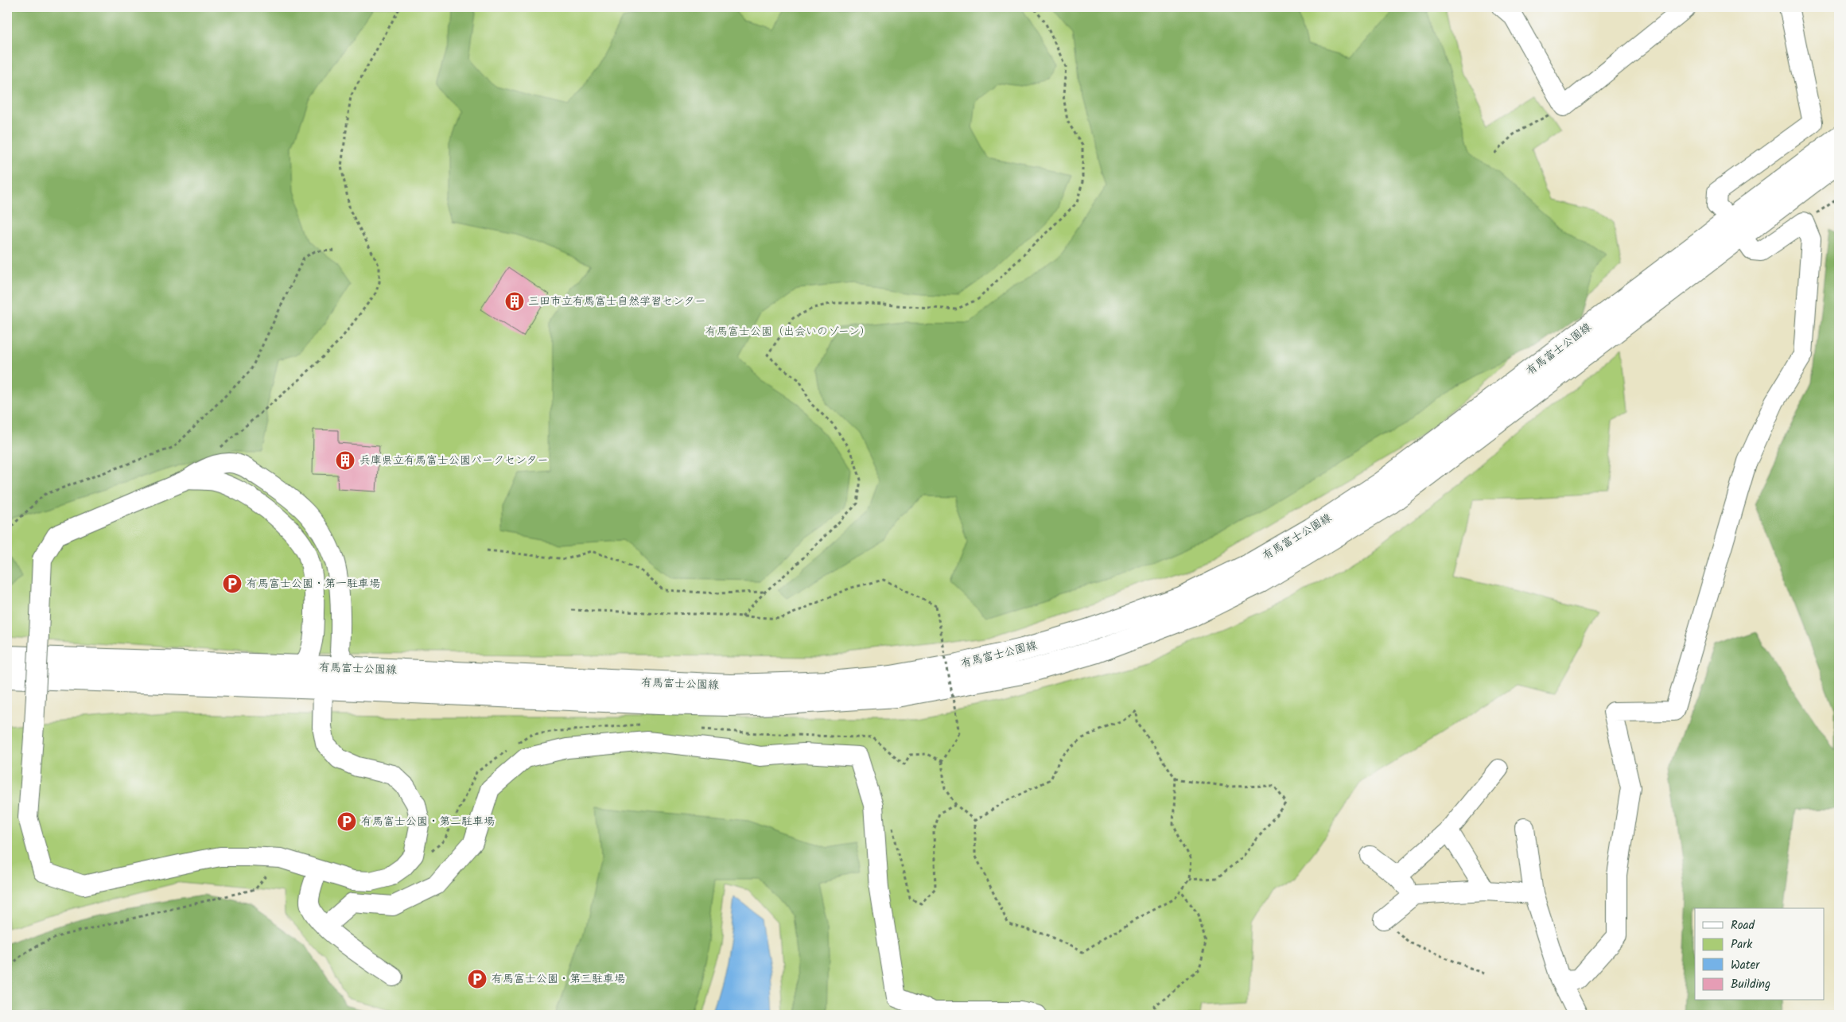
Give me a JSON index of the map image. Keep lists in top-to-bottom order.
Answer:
{
  "streets": {
    "main road": ["有馬富士公園線"]
  },
  "parks": ["有馬富士公園（出会いのゾーン）"],
  "places": {
    "building": ["三田市立有馬富士自然学習センター", "兵庫県立有馬富士公園パークセンター"],
    "parking": ["有馬富士公園・第一駐車場", "有馬富士公園・第二駐車場", "有馬富士公園・第三駐車場"]
  },
  "legend": [
    "Road",
    "Park",
    "Water",
    "Building"
  ]
}
